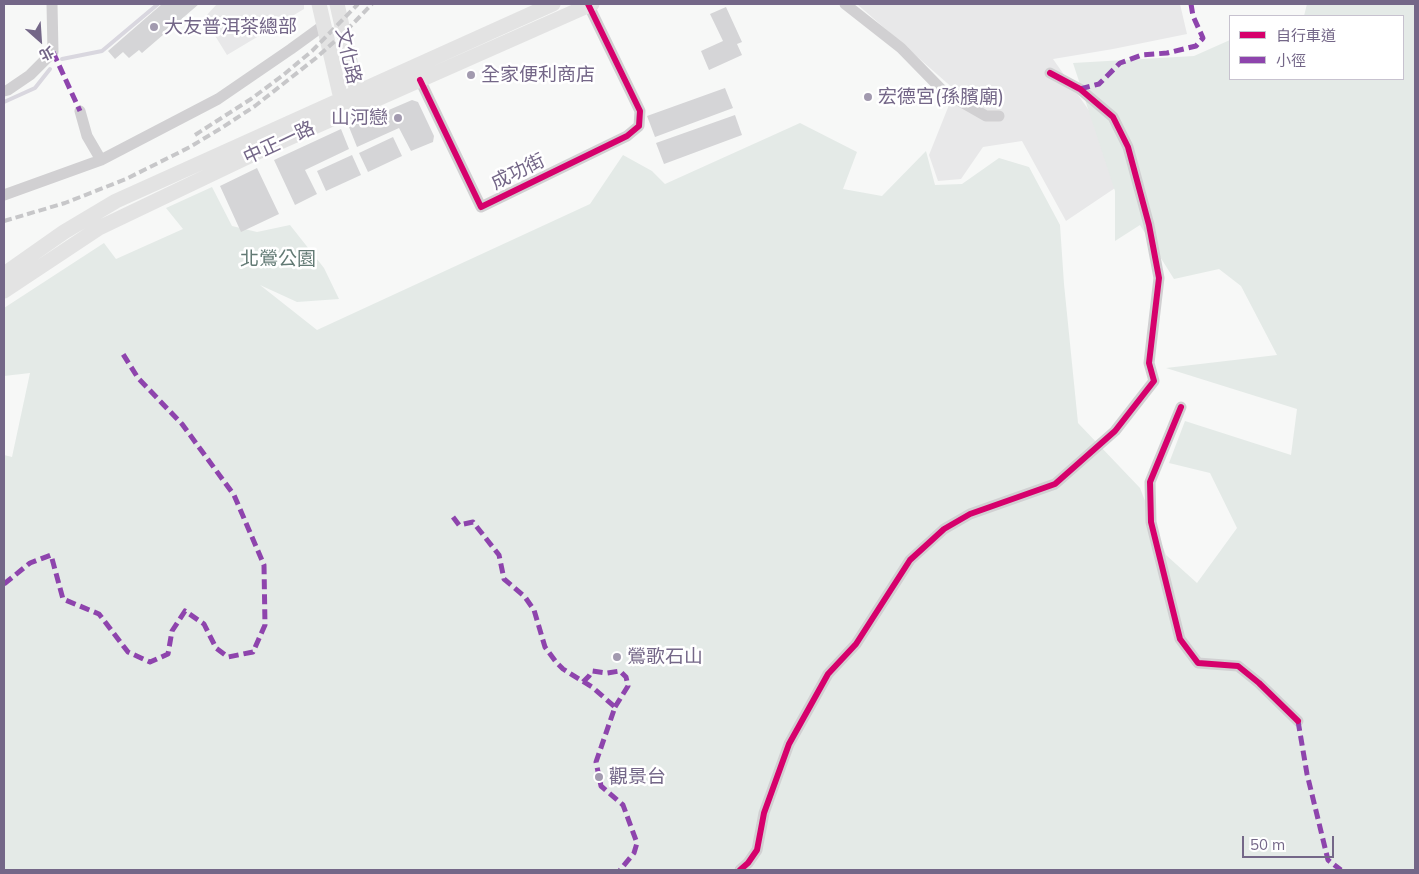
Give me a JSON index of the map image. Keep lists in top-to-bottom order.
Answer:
{
  "streets": {
    "main road": ["文化路", "中正一路"],
    "street": ["成功街"]
  },
  "crossings": [
    ["文化路", "中正一路"],
    ["中正一路", "成功街"]
  ],
  "parks": ["北鶯公園"],
  "places": [
    "大友普洱茶總部",
    "全家便利商店",
    "宏德宮(孫臏廟)",
    "山河戀",
    "鶯歌石山",
    "觀景台"
  ],
  "legend": ["自行車道", "小徑"],
  "scale_bar": "50 m",
  "north": "bottom right"
}
